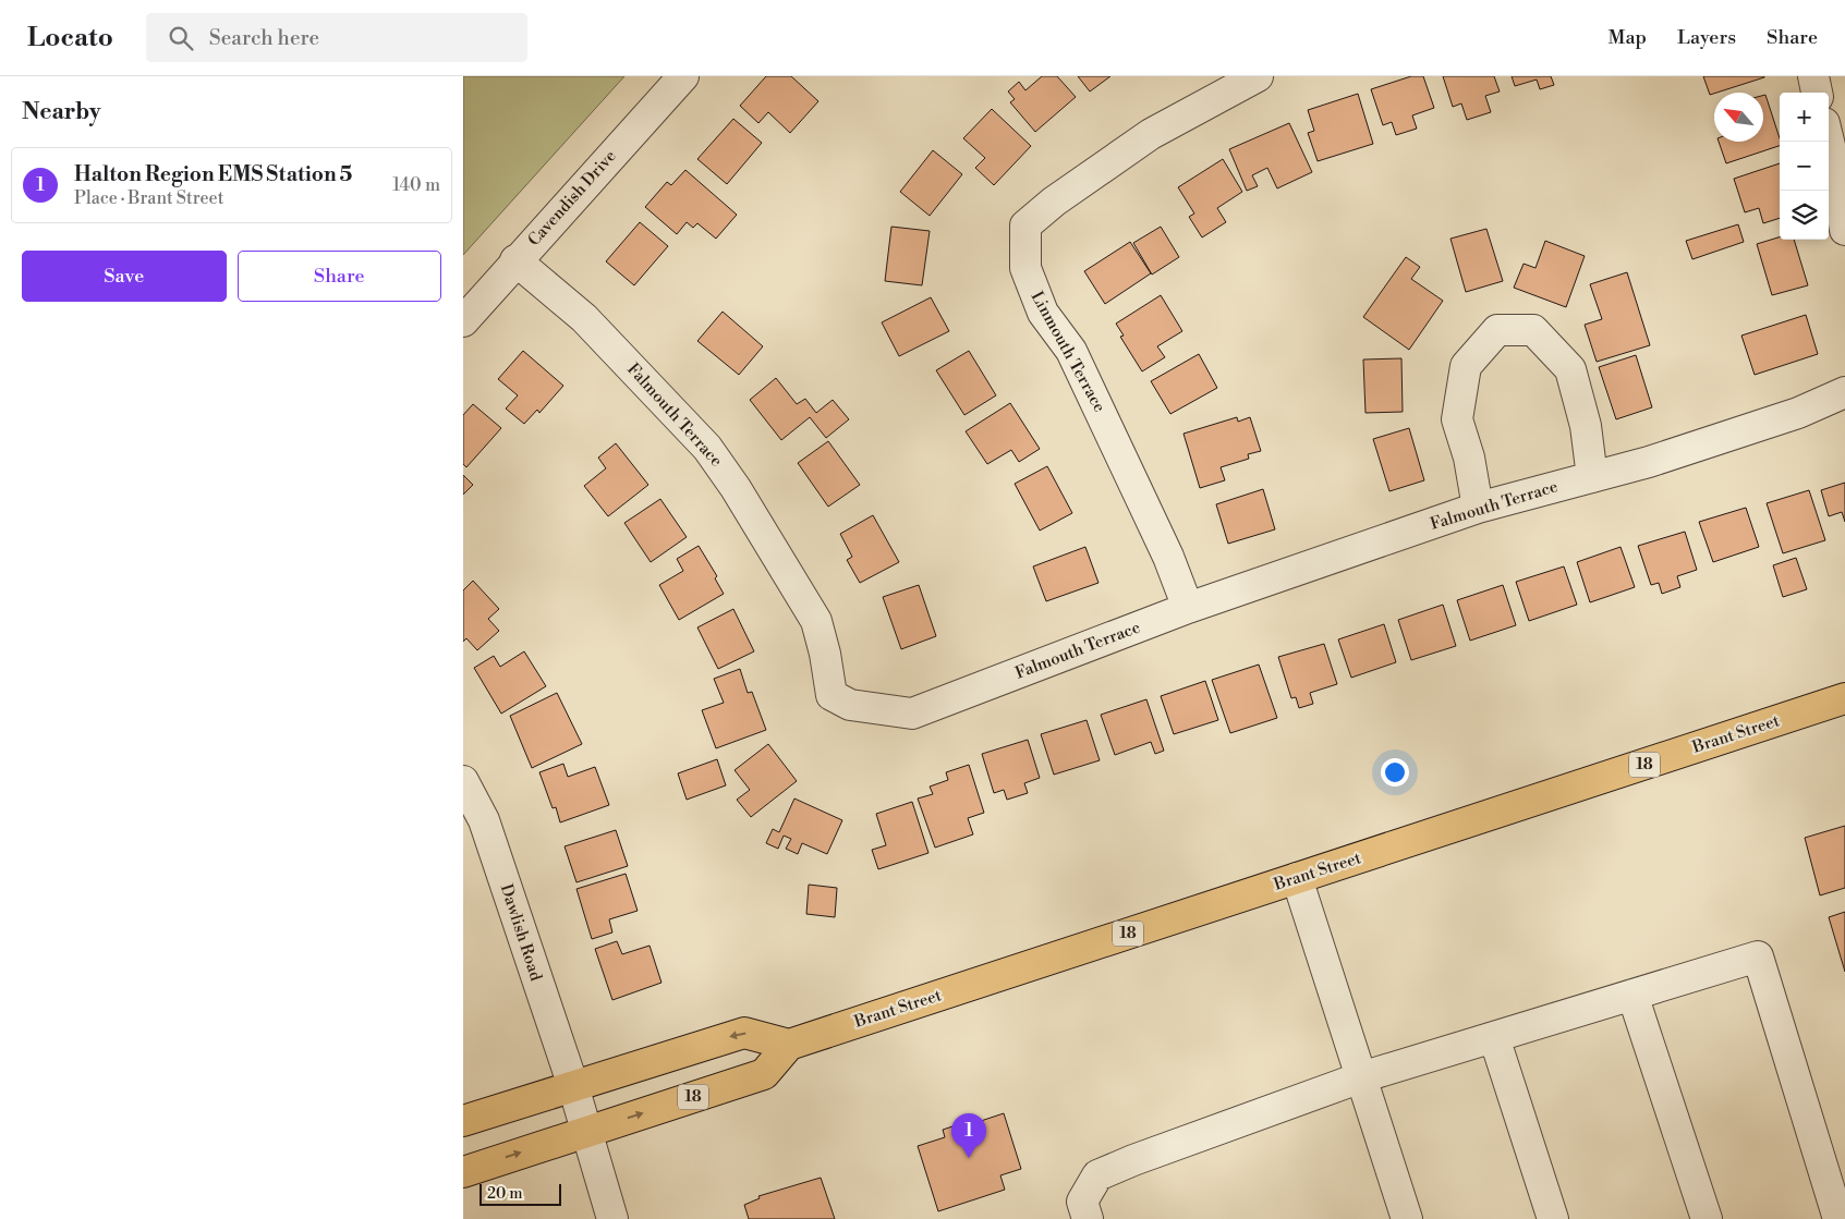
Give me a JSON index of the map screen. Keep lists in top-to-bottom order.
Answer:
{
  "streets": {
    "main road": ["Brant Street", "18"],
    "street": [
      "Cavendish Drive",
      "Linmouth Terrace",
      "Falmouth Terrace",
      "Dawlish Road"
    ]
  },
  "crossings": [
    ["Cavendish Drive", "Falmouth Terrace"],
    ["Linmouth Terrace", "Falmouth Terrace"],
    ["Brant Street", "18"],
    ["18", "Dawlish Road"]
  ],
  "scale_bar": "20 m",
  "north": "top left",
  "page": {
    "header": "Locato",
    "search": "Search here",
    "nav": ["Map", "Layers", "Share"],
    "heading": "Nearby",
    "map_buttons": ["+", "−"],
    "list": [
      {
        "mark": "1",
        "name": "Halton Region EMS Station 5",
        "note": "Place · Brant Street",
        "value": "140 m"
      }
    ],
    "buttons": ["Save", "Share"],
    "pins": "1",
    "scale": "20 m"
  }
}
